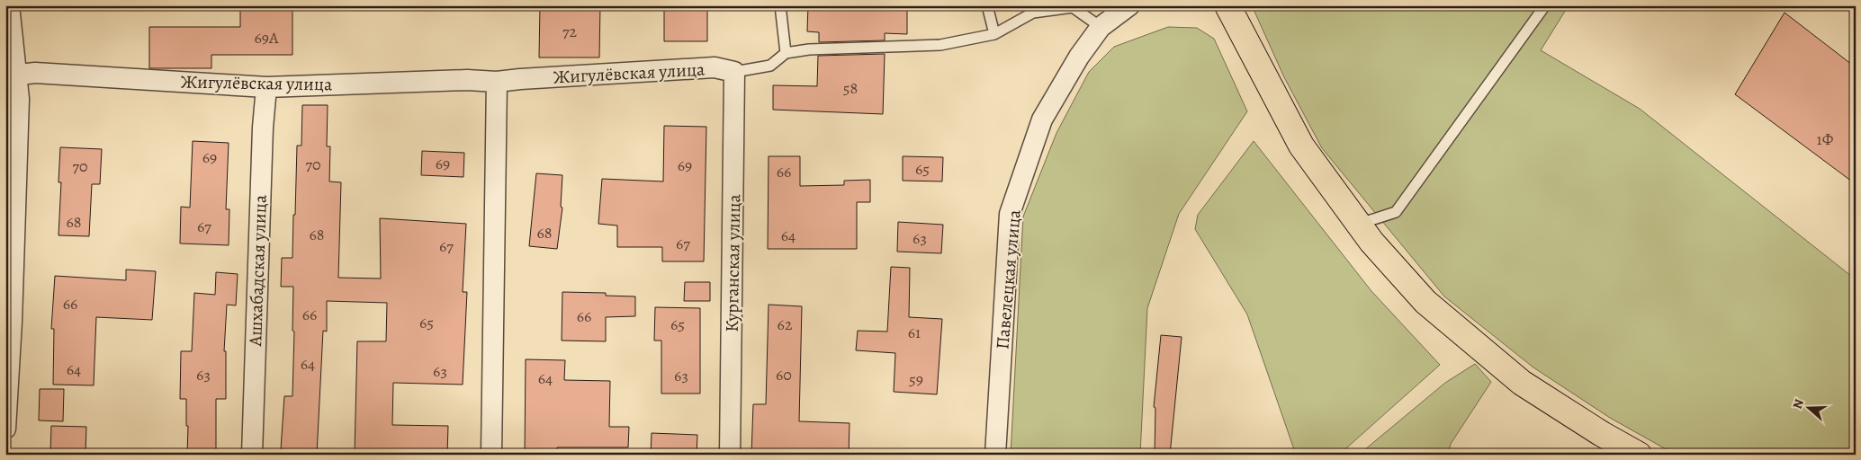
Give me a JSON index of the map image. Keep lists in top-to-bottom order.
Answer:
{
  "streets": {
    "street": [
      "Жигулёвская улица",
      "Курганская улица",
      "Ашхабадская улица",
      "Павелецкая улица"
    ]
  },
  "crossings": [
    ["Жигулёвская улица", "Курганская улица"],
    ["Жигулёвская улица", "Ашхабадская улица"]
  ],
  "house_numbers": [
    "72",
    "69А",
    "58",
    "1Ф",
    "69",
    "69",
    "70",
    "69",
    "70",
    "65",
    "66",
    "68",
    "67",
    "68",
    "68",
    "64",
    "63",
    "67",
    "67",
    "66",
    "66",
    "66",
    "65",
    "65",
    "62",
    "61",
    "64",
    "64",
    "63",
    "63",
    "60",
    "63",
    "64",
    "59"
  ],
  "north": "left"
}
